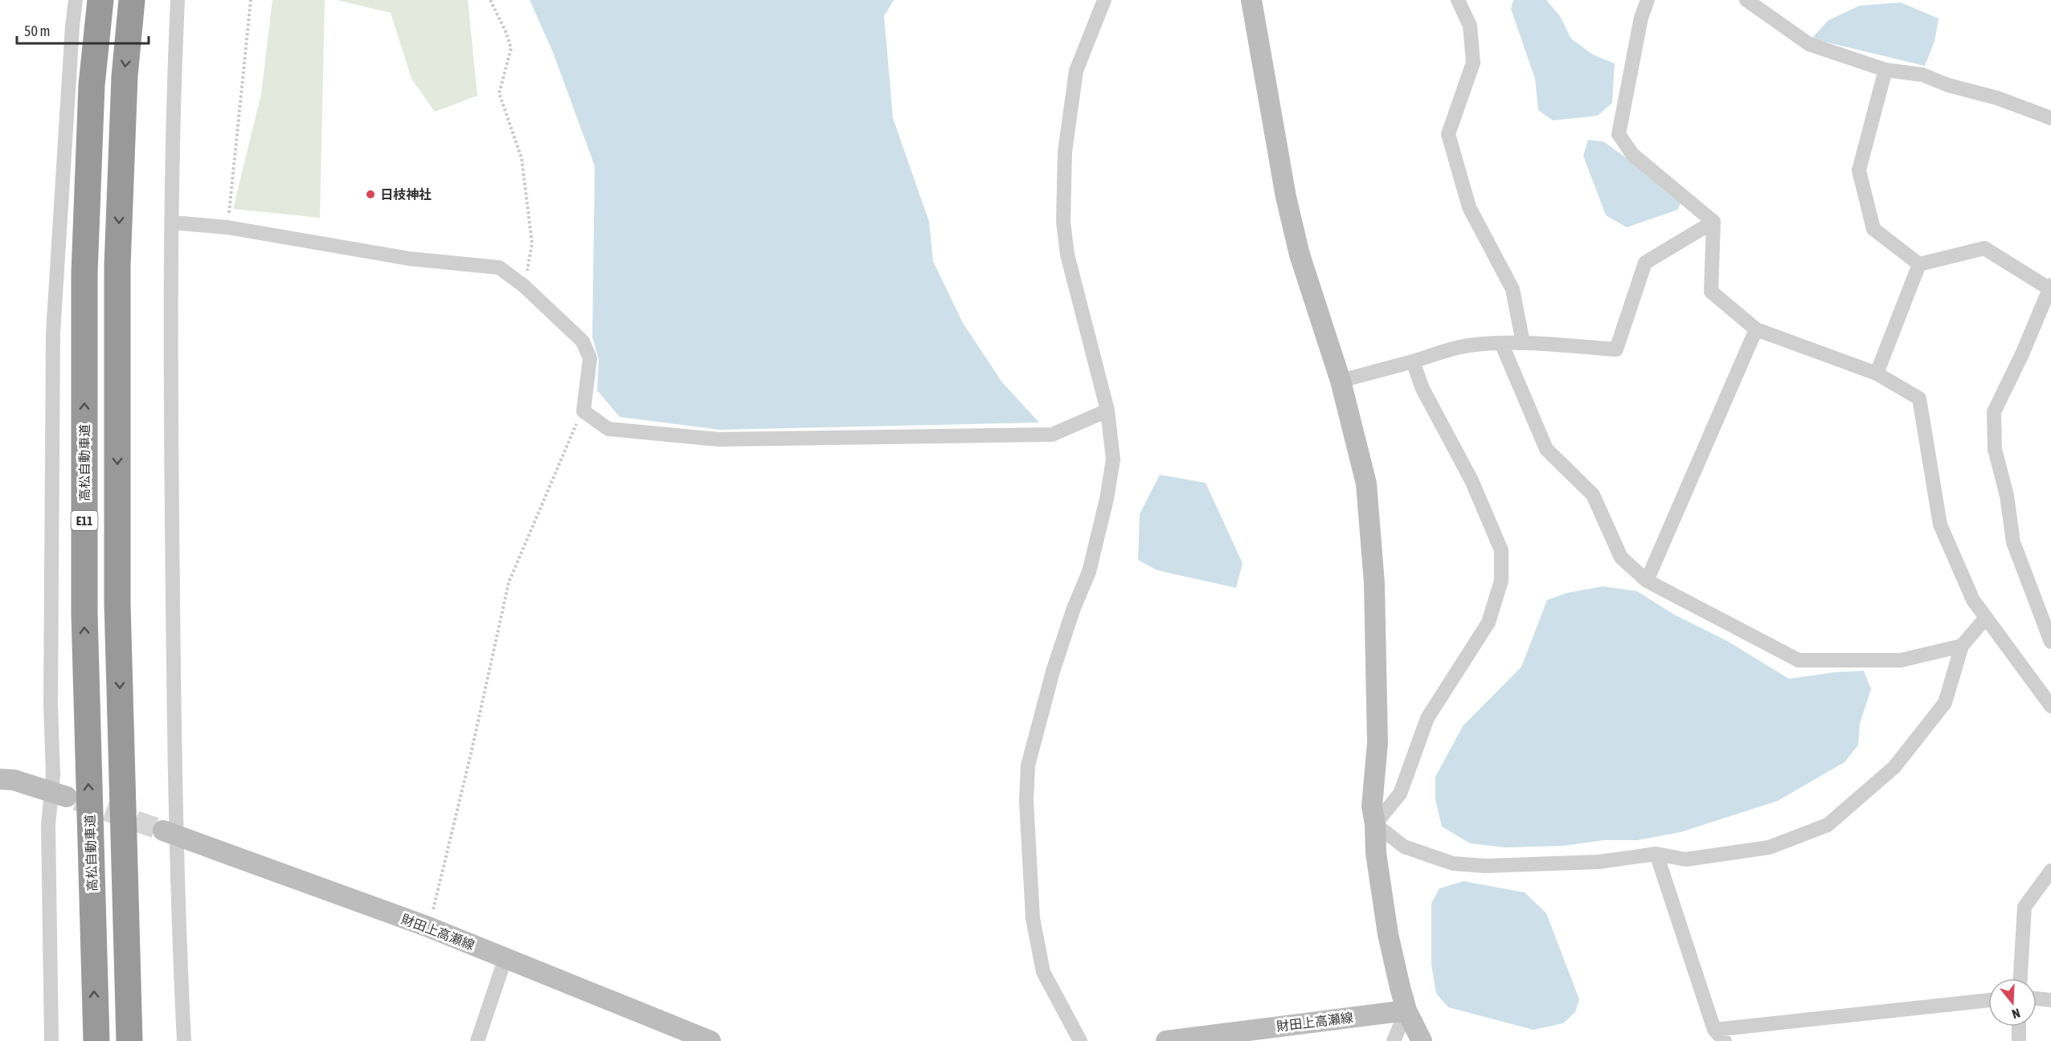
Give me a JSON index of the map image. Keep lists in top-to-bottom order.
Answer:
{
  "streets": {
    "highway": ["高松自動車道", "E11"],
    "street": ["財田上高瀬線"]
  },
  "places": ["日枝神社"],
  "scale_bar": "50 m",
  "north": "bottom"
}
